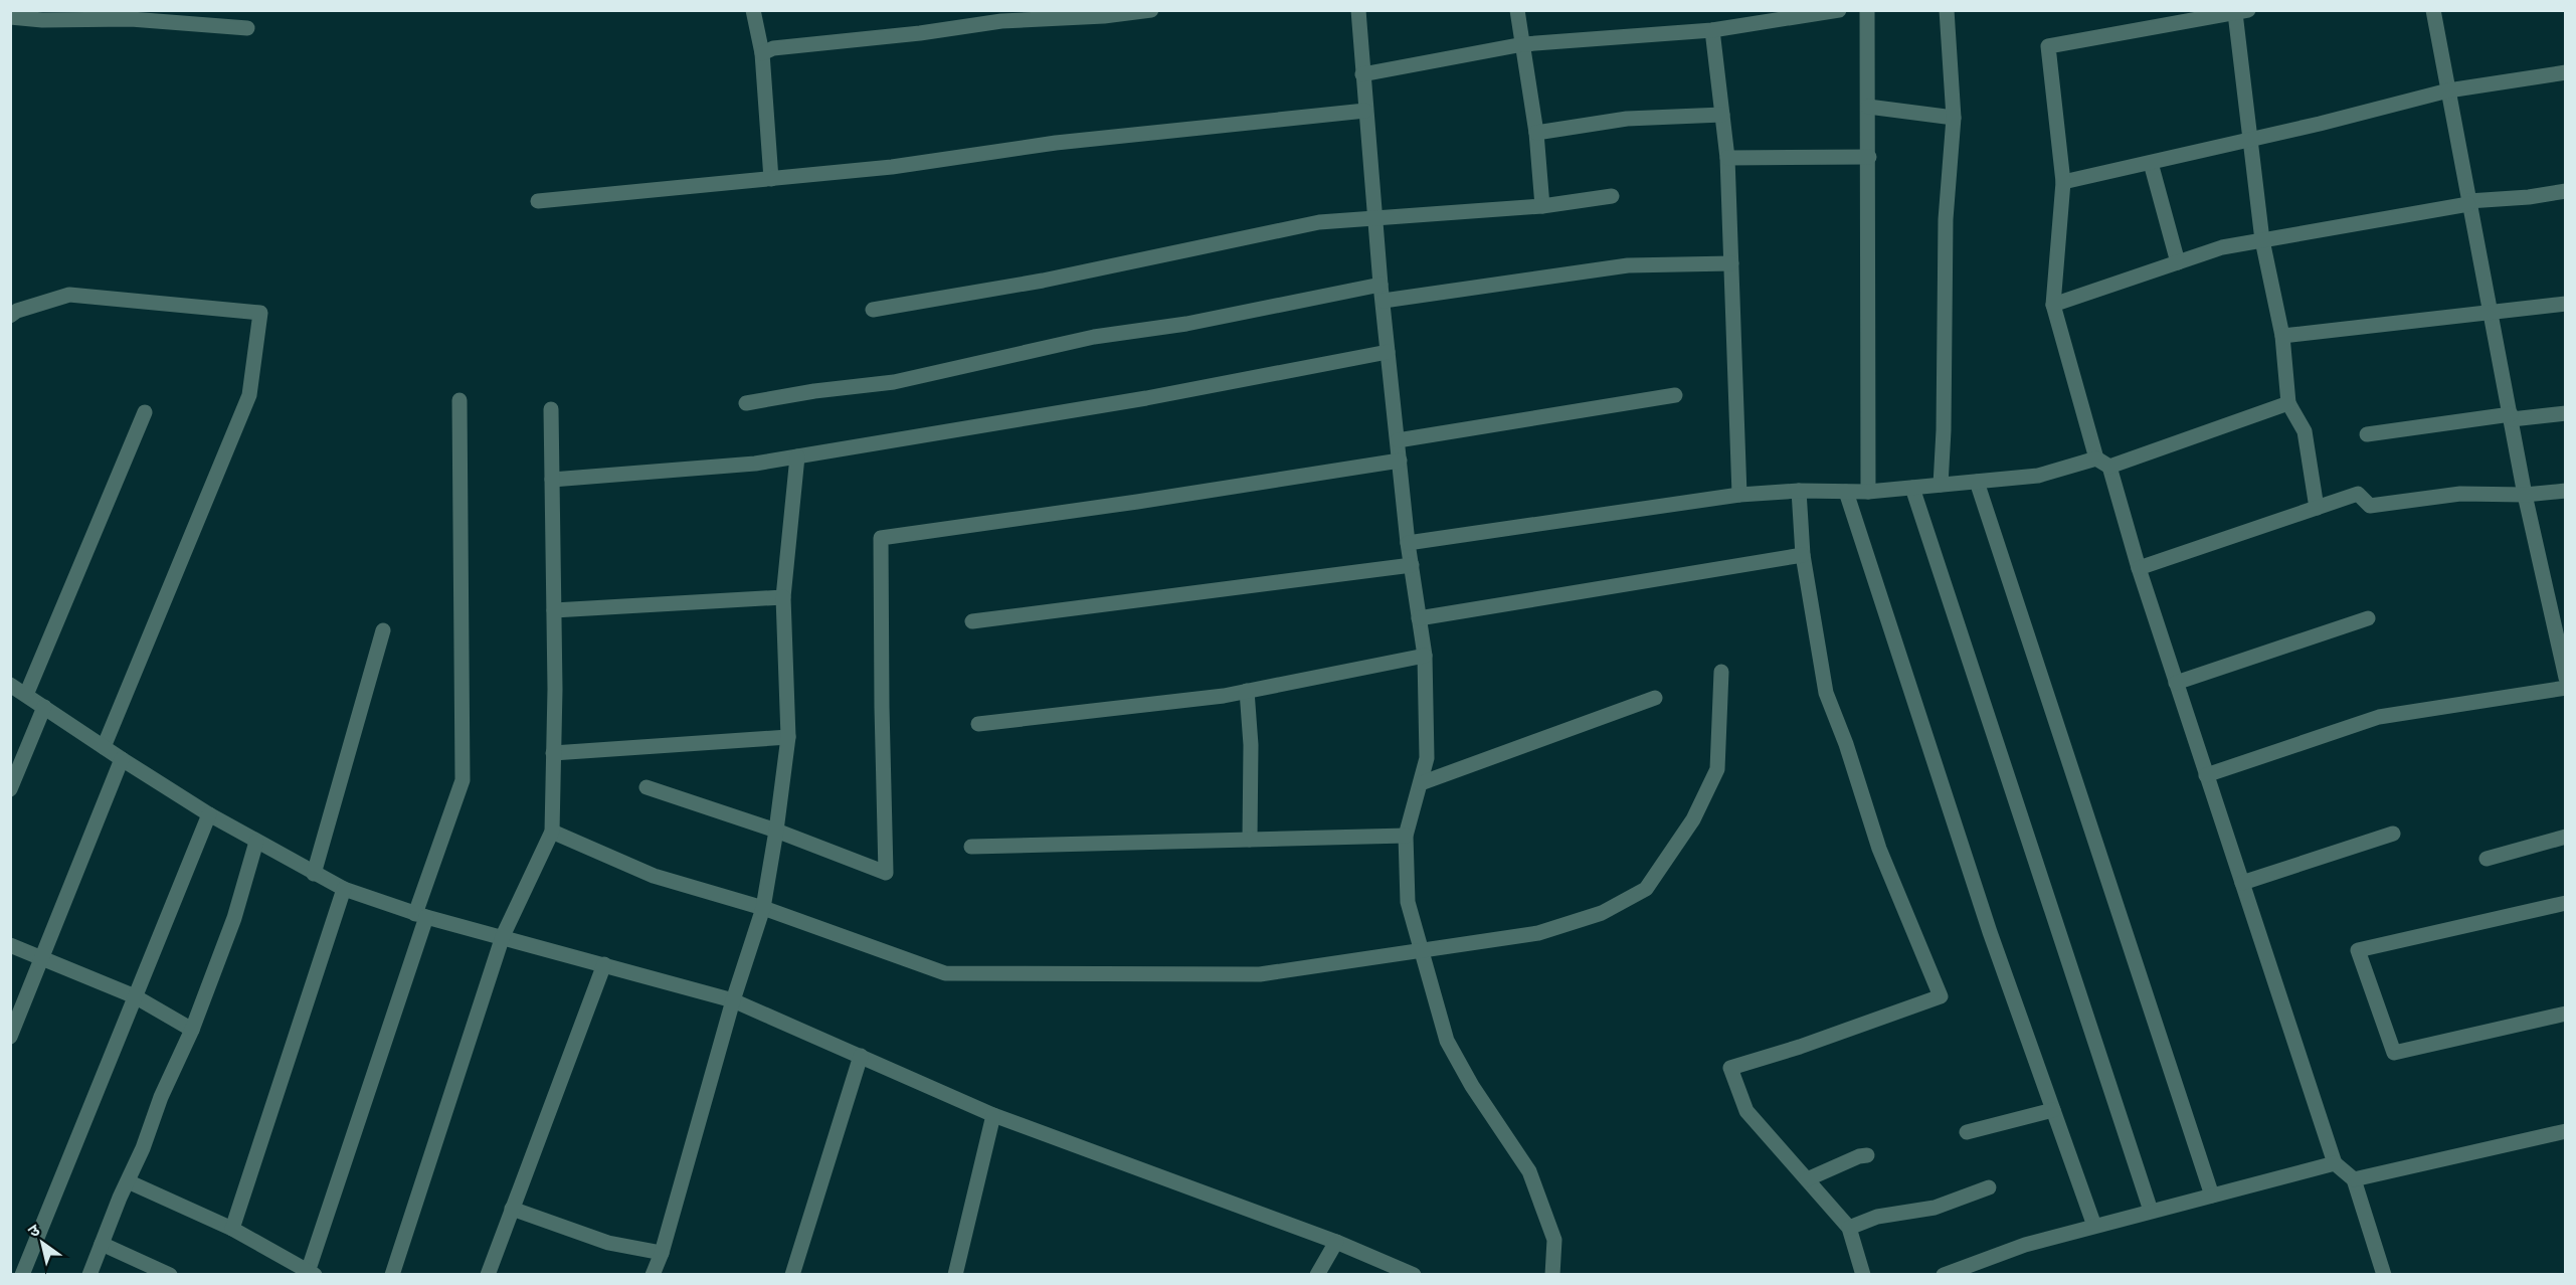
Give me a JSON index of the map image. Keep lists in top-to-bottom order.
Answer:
{
  "north": "top left"
}
